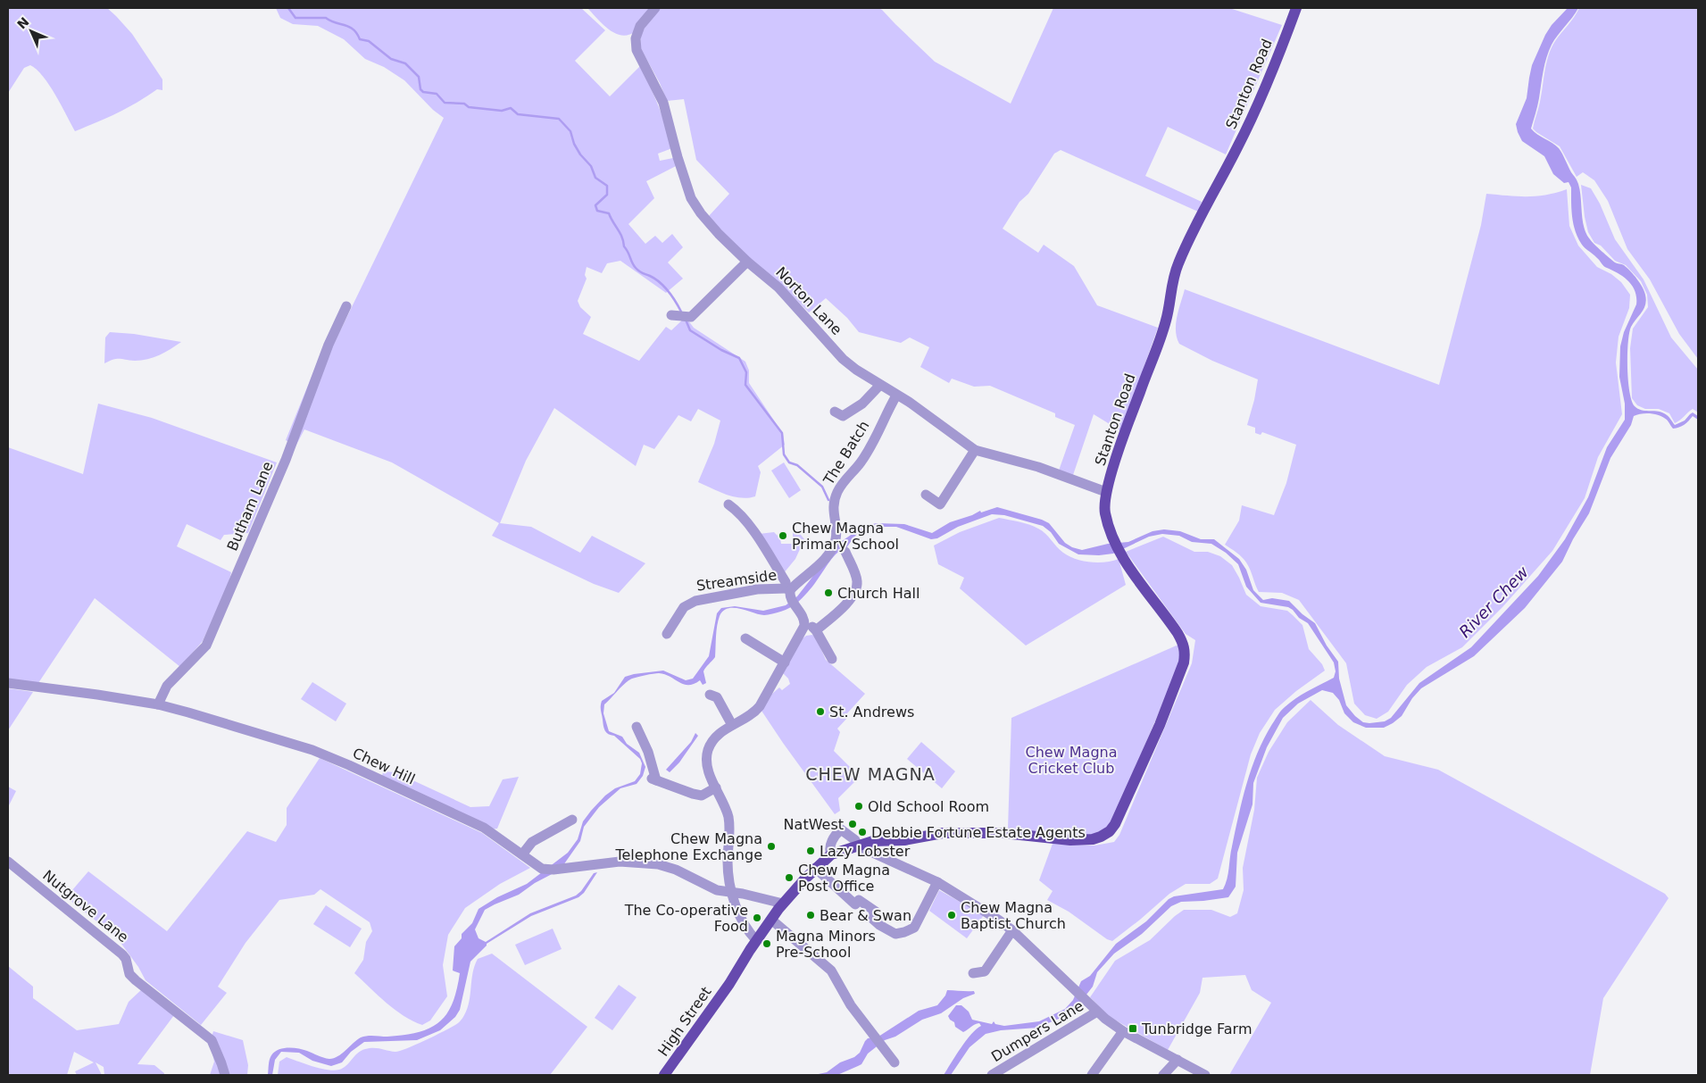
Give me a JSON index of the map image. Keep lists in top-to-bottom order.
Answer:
{
  "streets": {
    "main road": ["Stanton Road", "High Street"],
    "street": [
      "Norton Lane",
      "The Batch",
      "Butham Lane",
      "Streamside",
      "Chew Hill",
      "Nutgrove Lane",
      "Dumpers Lane"
    ]
  },
  "crossings": [
    ["Stanton Road", "Norton Lane"],
    ["Norton Lane", "The Batch"],
    ["The Batch", "Streamside"],
    ["Butham Lane", "Chew Hill"],
    ["Chew Hill", "High Street"]
  ],
  "districts": ["CHEW MAGNA"],
  "water": ["River Chew"],
  "parks": ["Chew Magna Cricket Club"],
  "places": {
    "other": [
      "Chew Magna Primary School",
      "Church Hall",
      "St. Andrews",
      "Old School Room",
      "NatWest",
      "Debbie Fortune Estate Agents",
      "Chew Magna Telephone Exchange",
      "Lazy Lobster",
      "Chew Magna Post Office",
      "Bear & Swan",
      "Chew Magna Baptist Church",
      "The Co-operative Food",
      "Magna Minors Pre-School"
    ],
    "transit": ["Tunbridge Farm"]
  },
  "north": "top left"
}
